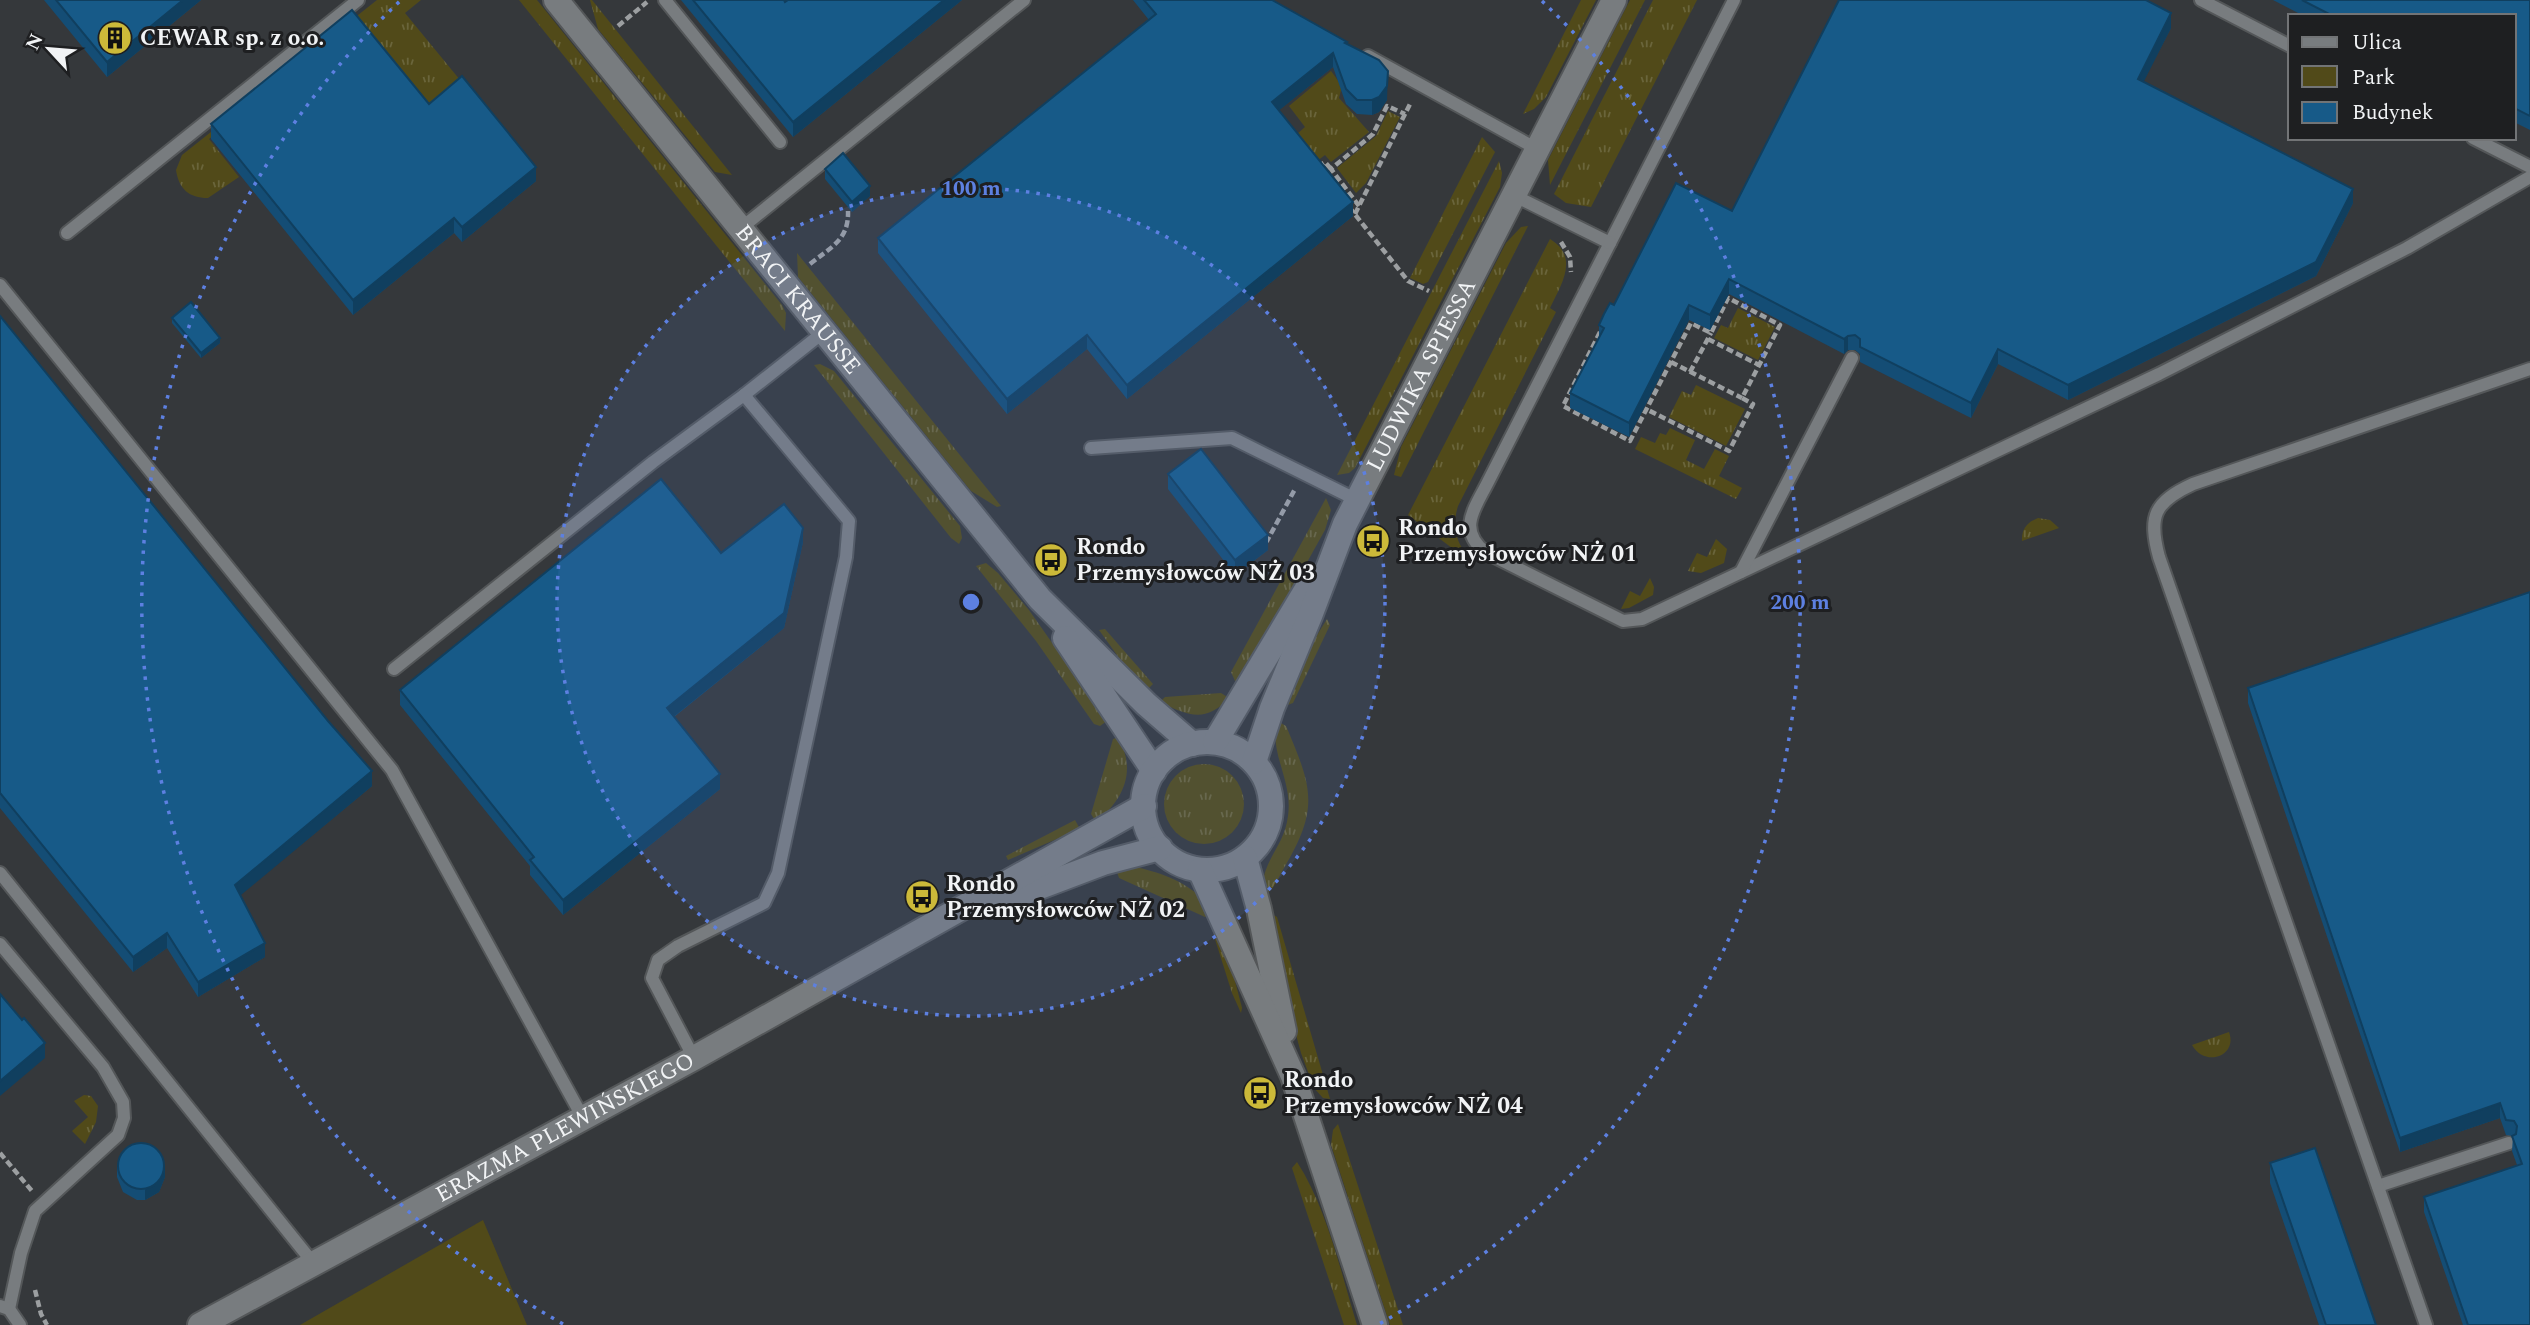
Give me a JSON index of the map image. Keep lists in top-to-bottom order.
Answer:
{
  "streets": {
    "street": ["BRACI KRAUSSE", "LUDWIKA SPIESSA", "ERAZMA PLEWIŃSKIEGO"]
  },
  "crossings": [
    ["BRACI KRAUSSE", "LUDWIKA SPIESSA"],
    ["BRACI KRAUSSE", "ERAZMA PLEWIŃSKIEGO"],
    ["LUDWIKA SPIESSA", "ERAZMA PLEWIŃSKIEGO"]
  ],
  "places": {
    "building": ["CEWAR sp. z o.o."],
    "bus stop": [
      "Rondo Przemysłowców NŻ 01",
      "Rondo Przemysłowców NŻ 03",
      "Rondo Przemysłowców NŻ 02",
      "Rondo Przemysłowców NŻ 04"
    ]
  },
  "legend": ["Ulica", "Park", "Budynek"],
  "north": "top left",
  "rings": ["100 m", "200 m"]
}
